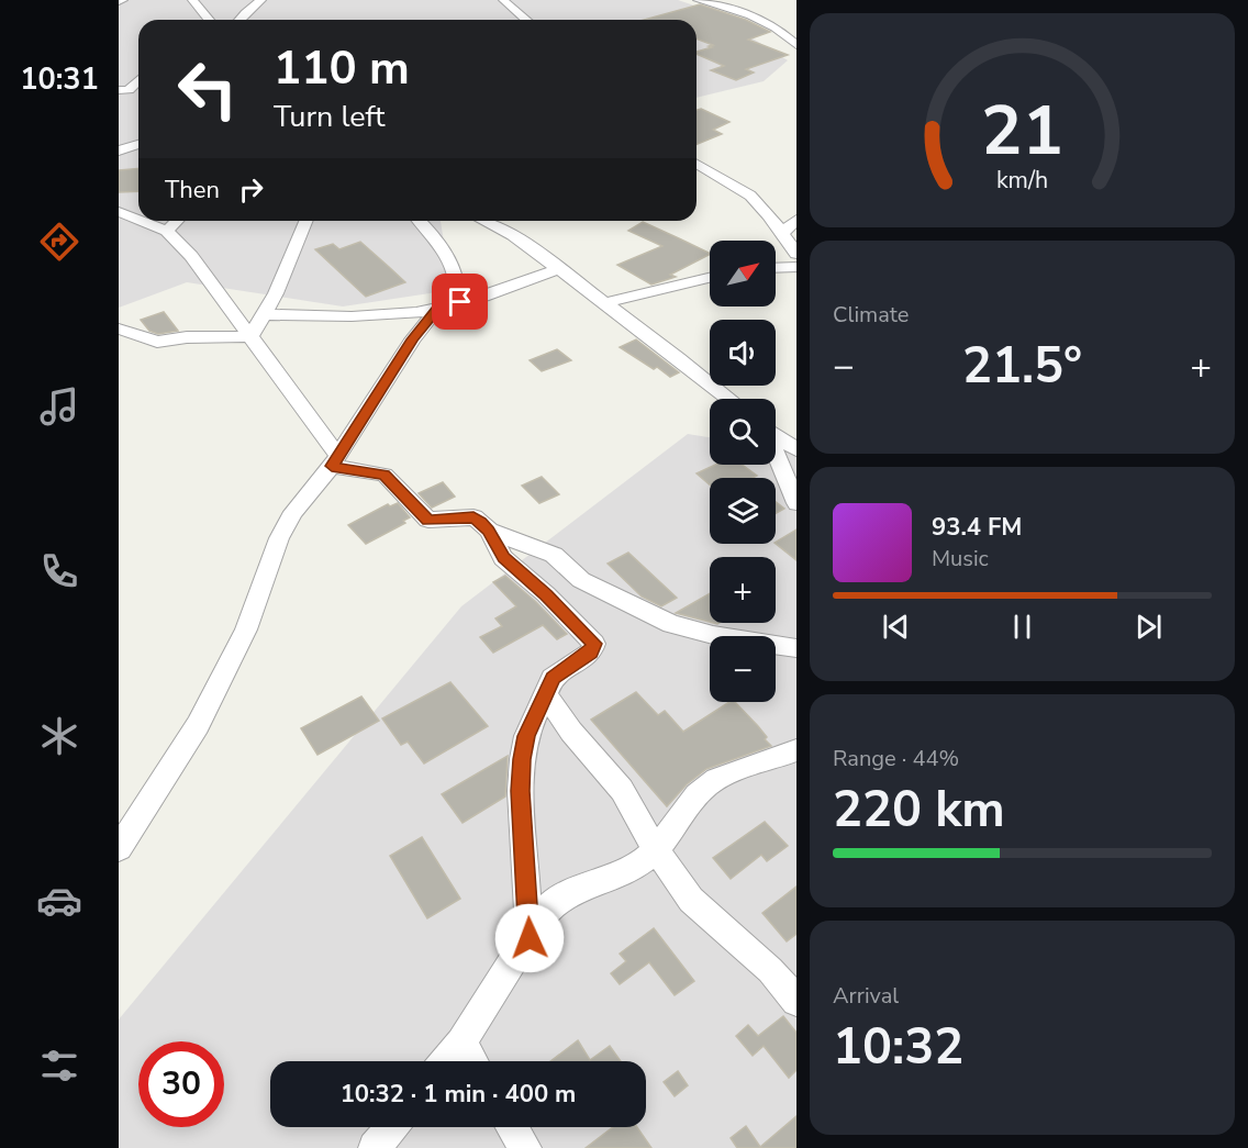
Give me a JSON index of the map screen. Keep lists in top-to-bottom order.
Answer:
{
  "north": "top right",
  "page": {
    "tabs": "10:31",
    "turn": ["110 m", "Turn left"],
    "then": "Then",
    "map_buttons": ["+", "−"],
    "tile": [
      "Climate",
      ["Range · 44%", "220 km"],
      ["Arrival", "10:32"]
    ],
    "heat": ["−", "21.5°", "+"],
    "song": ["93.4 FM", "Music"],
    "limit": "30",
    "trip": "10:32 · 1 min · 400 m",
    "gauge": ["21", "km/h"]
  }
}
